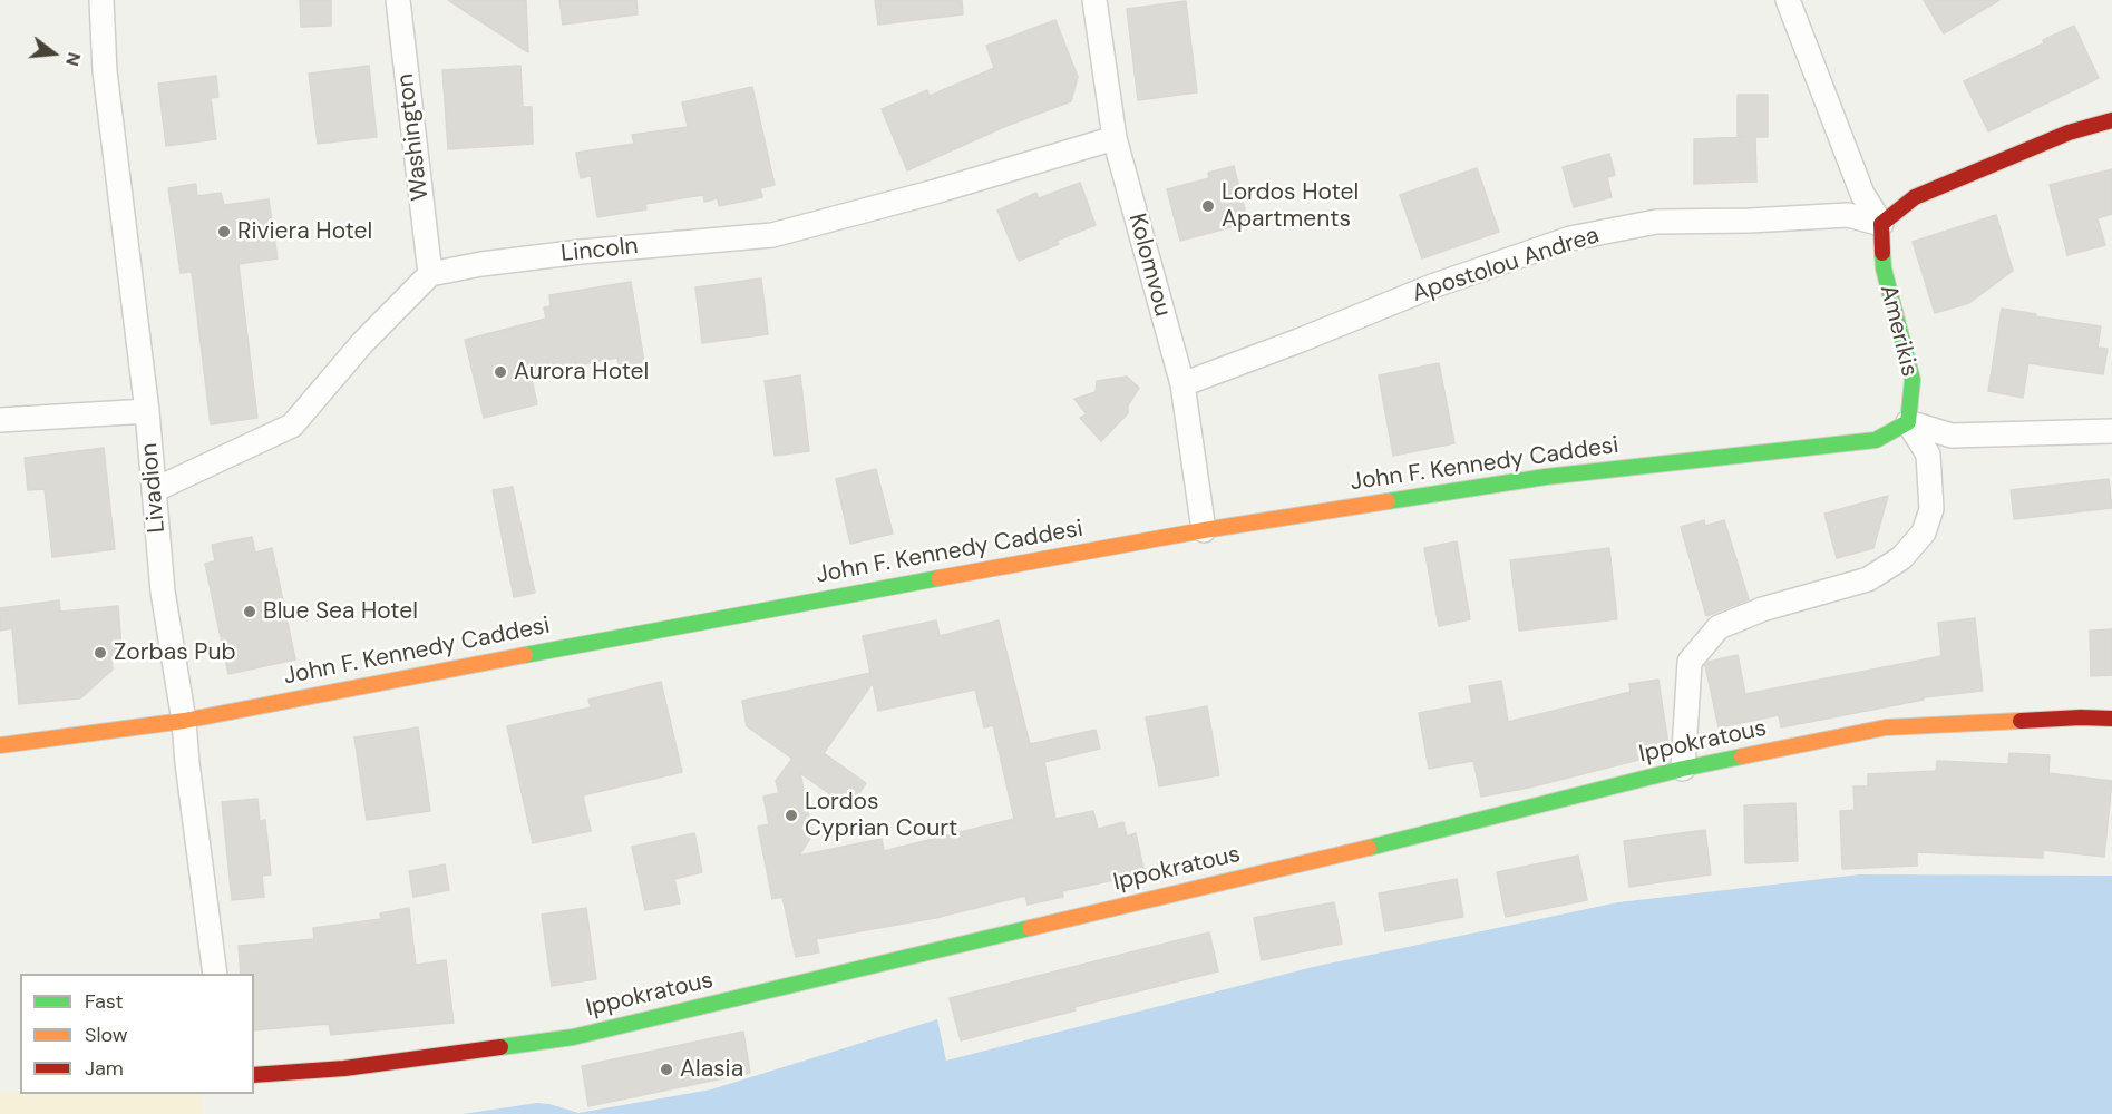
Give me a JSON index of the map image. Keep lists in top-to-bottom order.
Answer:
{
  "streets": {
    "street": [
      "Washington",
      "Lincoln",
      "Kolomvou",
      "Apostolou Andrea",
      "Amerikis",
      "John F. Kennedy Caddesi",
      "Livadion",
      "Ippokratous"
    ]
  },
  "crossings": [
    ["Washington", "Lincoln"],
    ["Lincoln", "Kolomvou"],
    ["Kolomvou", "Apostolou Andrea"],
    ["Kolomvou", "John F. Kennedy Caddesi"],
    ["Apostolou Andrea", "Amerikis"],
    ["Amerikis", "John F. Kennedy Caddesi"],
    ["John F. Kennedy Caddesi", "Livadion"]
  ],
  "places": [
    "Lordos Hotel Apartments",
    "Riviera Hotel",
    "Aurora Hotel",
    "Blue Sea Hotel",
    "Zorbas Pub",
    "Lordos Cyprian Court",
    "Alasia"
  ],
  "legend": ["Fast", "Slow", "Jam"],
  "north": "right"
}
